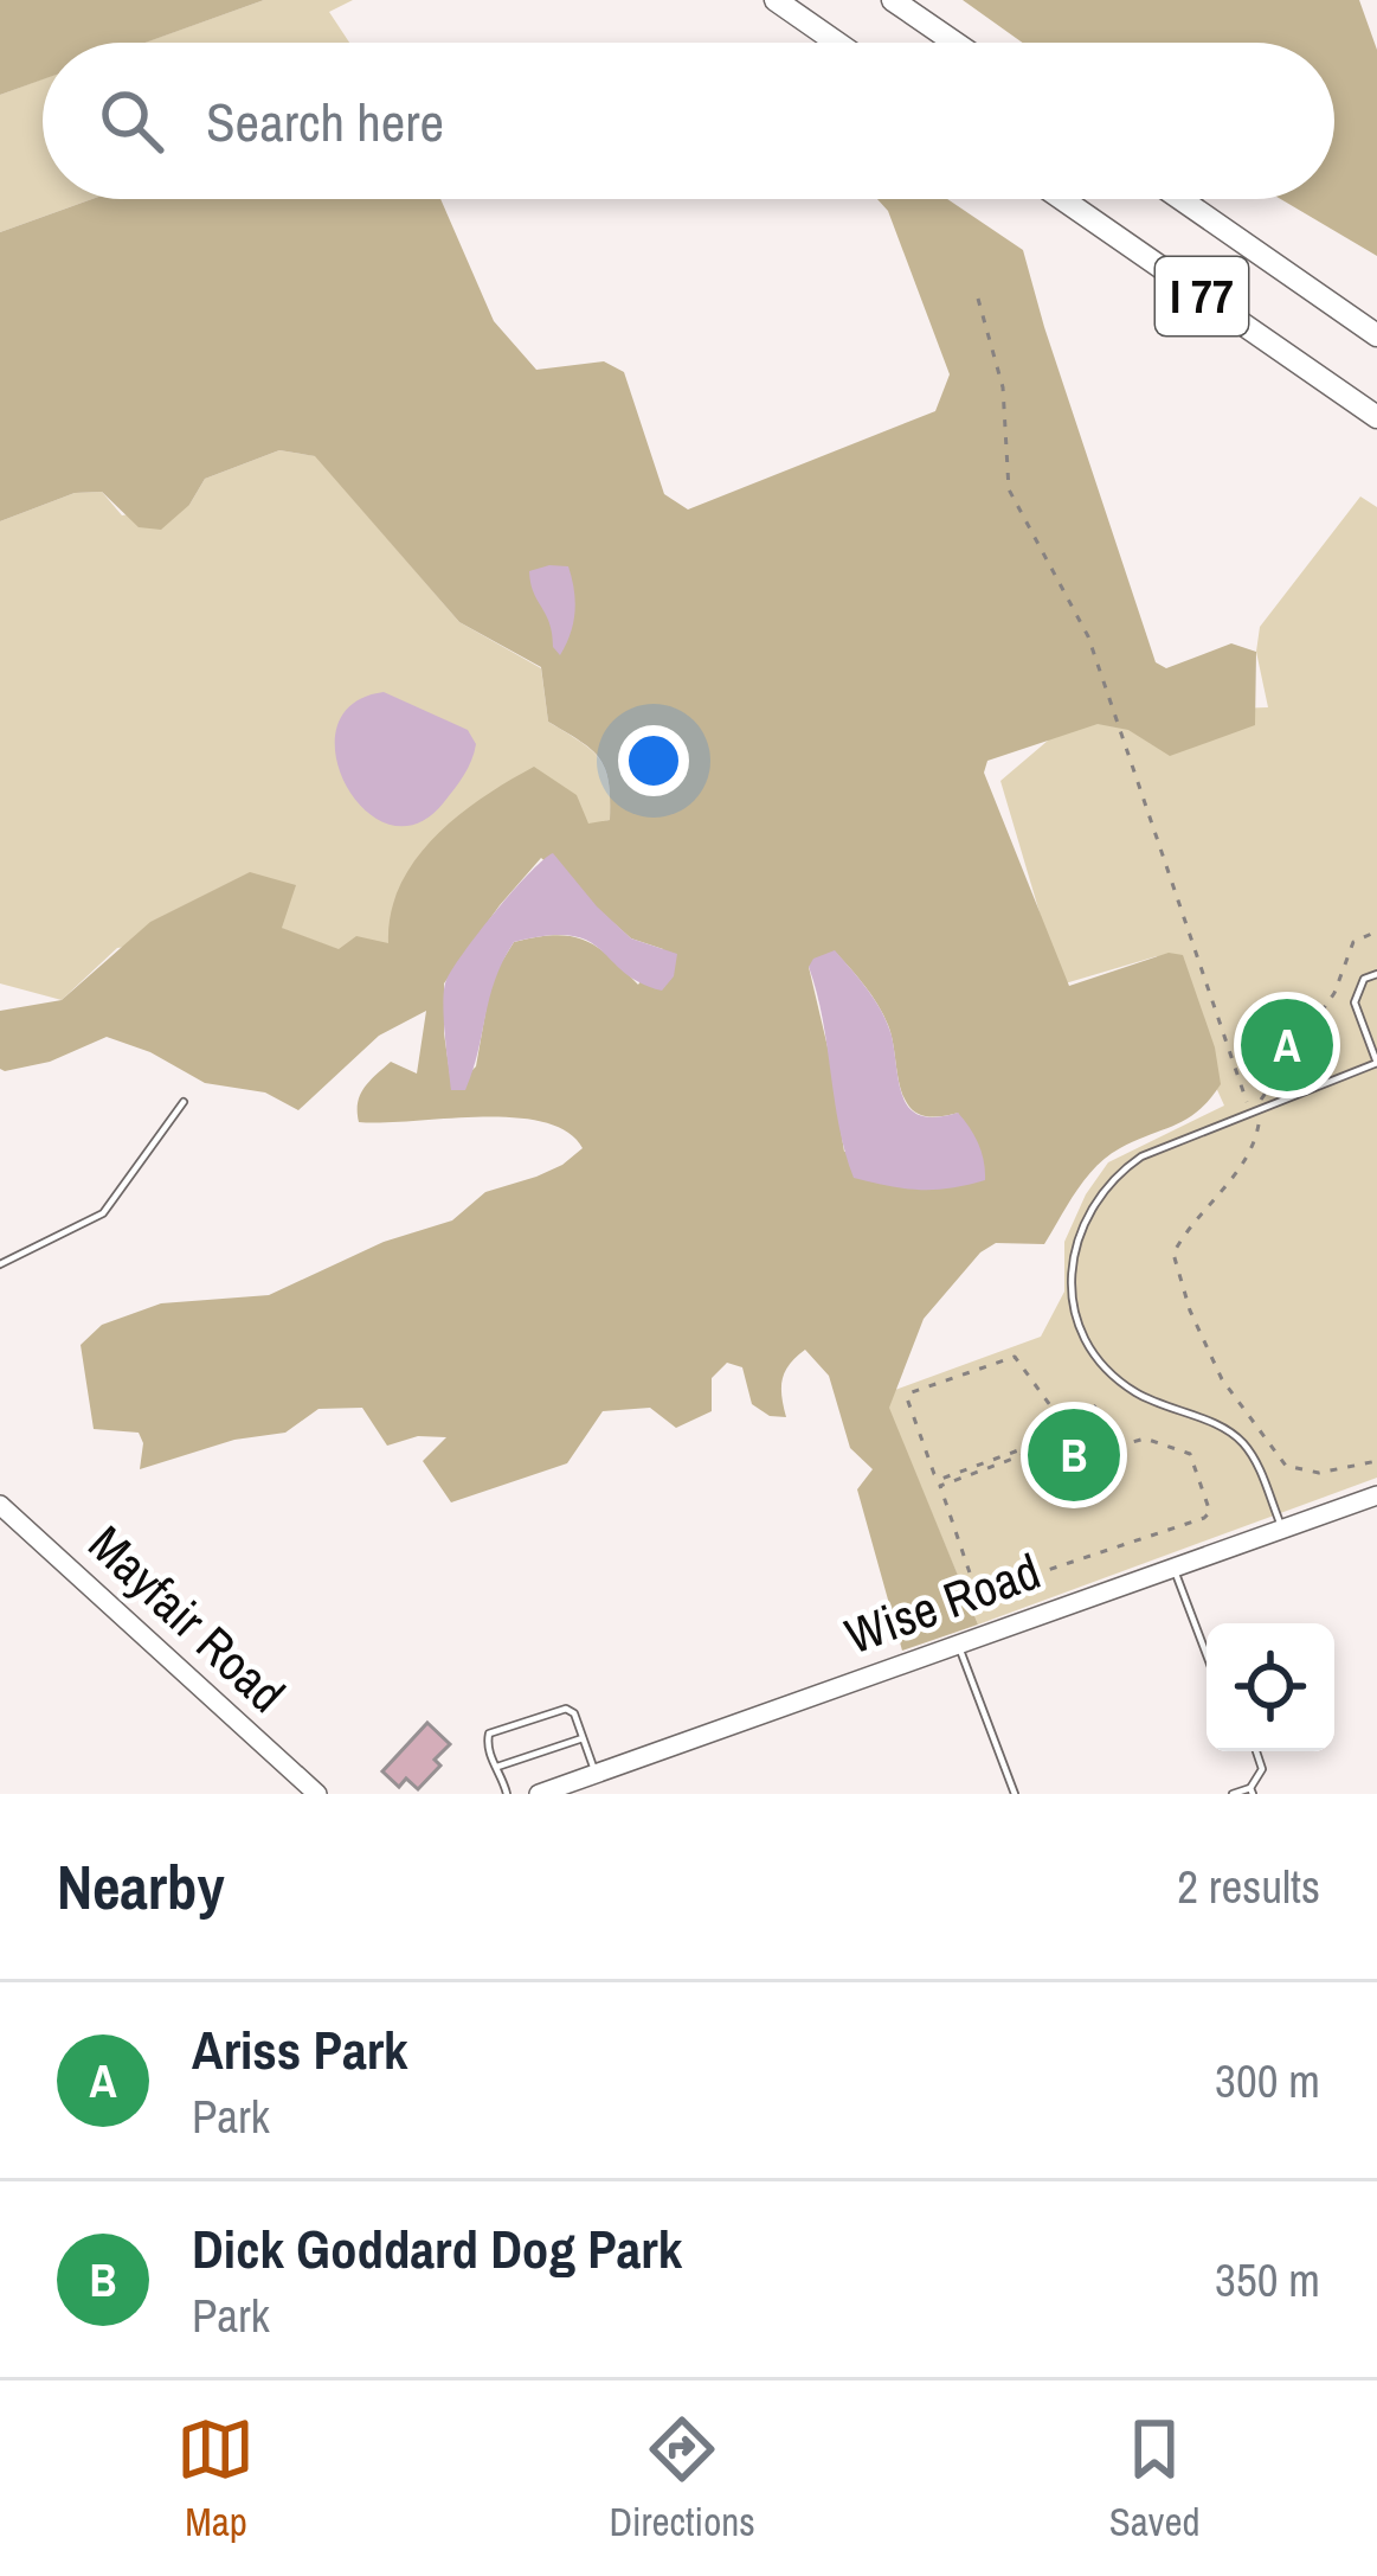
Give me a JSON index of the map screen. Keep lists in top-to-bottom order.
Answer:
{
  "streets": {
    "highway": ["I 77"],
    "street": ["Wise Road", "Mayfair Road"]
  },
  "page": {
    "search": "Search here",
    "pins": ["A", "B"],
    "heading": ["Nearby", "2 results"],
    "list": [
      {
        "mark": "A",
        "name": "Ariss Park",
        "note": "Park",
        "value": "300 m"
      },
      {
        "mark": "B",
        "name": "Dick Goddard Dog Park",
        "note": "Park",
        "value": "350 m"
      }
    ],
    "nav": ["Map", "Directions", "Saved"]
  }
}
